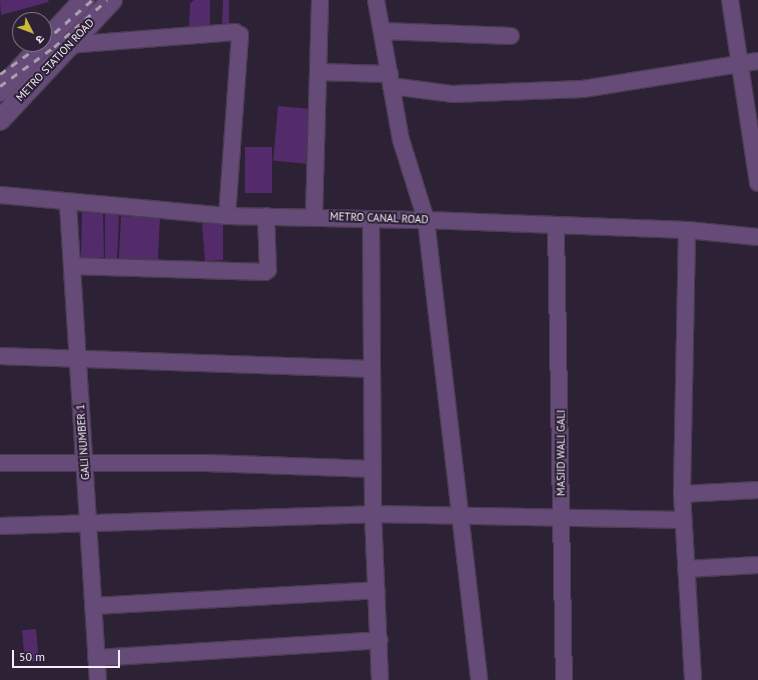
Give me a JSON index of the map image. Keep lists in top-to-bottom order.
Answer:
{
  "streets": {
    "street": [
      "METRO STATION ROAD",
      "METRO CANAL ROAD",
      "GALI NUMBER 1",
      "MASJID WALI GALI"
    ]
  },
  "crossings": [
    ["METRO CANAL ROAD", "GALI NUMBER 1"],
    ["METRO CANAL ROAD", "MASJID WALI GALI"]
  ],
  "scale_bar": "50 m",
  "north": "bottom right"
}
